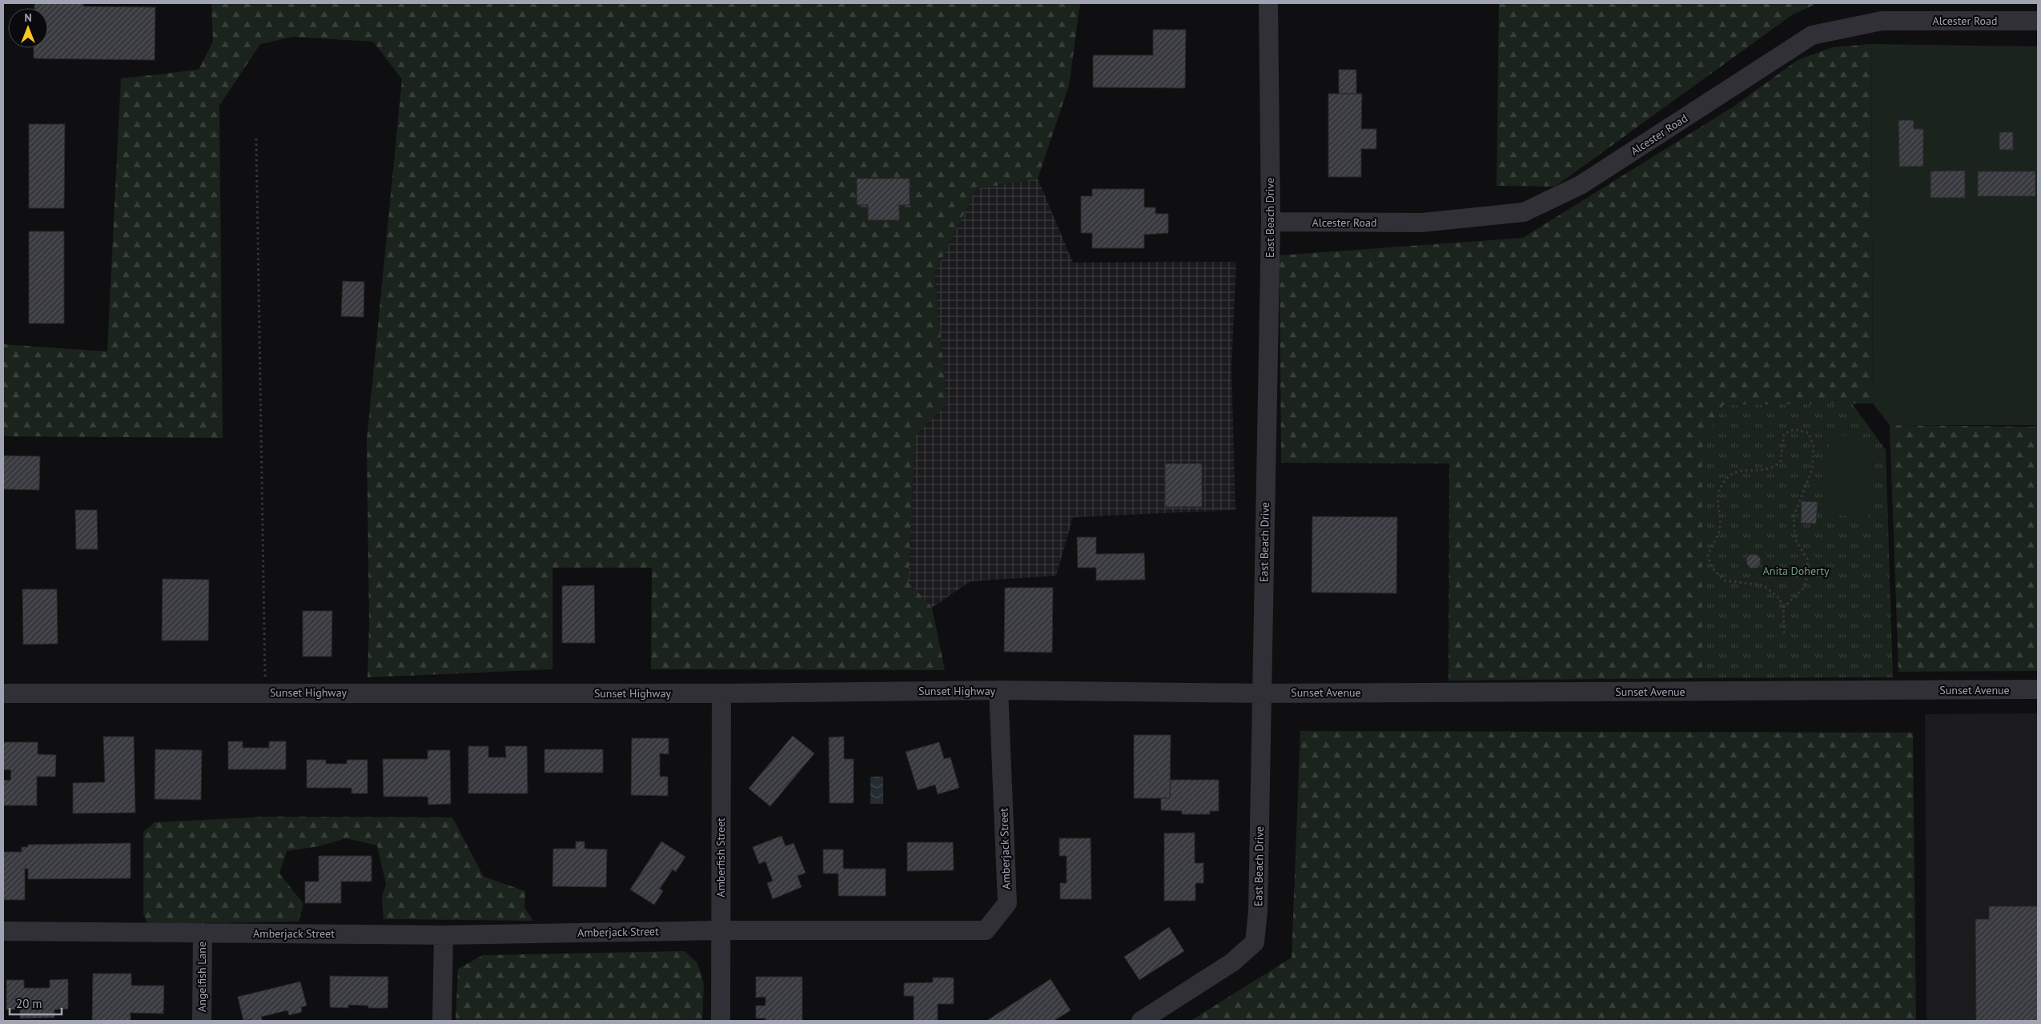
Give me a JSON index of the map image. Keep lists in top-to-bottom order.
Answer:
{
  "streets": {
    "street": [
      "Alcester Road",
      "East Beach Drive",
      "Sunset Avenue",
      "Sunset Highway",
      "Amberjack Street",
      "Amberfish Street",
      "Angelfish Lane"
    ]
  },
  "crossings": [
    ["Alcester Road", "East Beach Drive"],
    ["East Beach Drive", "Sunset Avenue"],
    ["East Beach Drive", "Sunset Highway"],
    ["Sunset Avenue", "Sunset Highway"],
    ["Sunset Highway", "Amberjack Street"],
    ["Sunset Highway", "Amberfish Street"],
    ["Amberjack Street", "Amberfish Street"],
    ["Amberjack Street", "Angelfish Lane"]
  ],
  "parks": ["Anita Doherty"],
  "scale_bar": "20 m",
  "north": "top"
}
